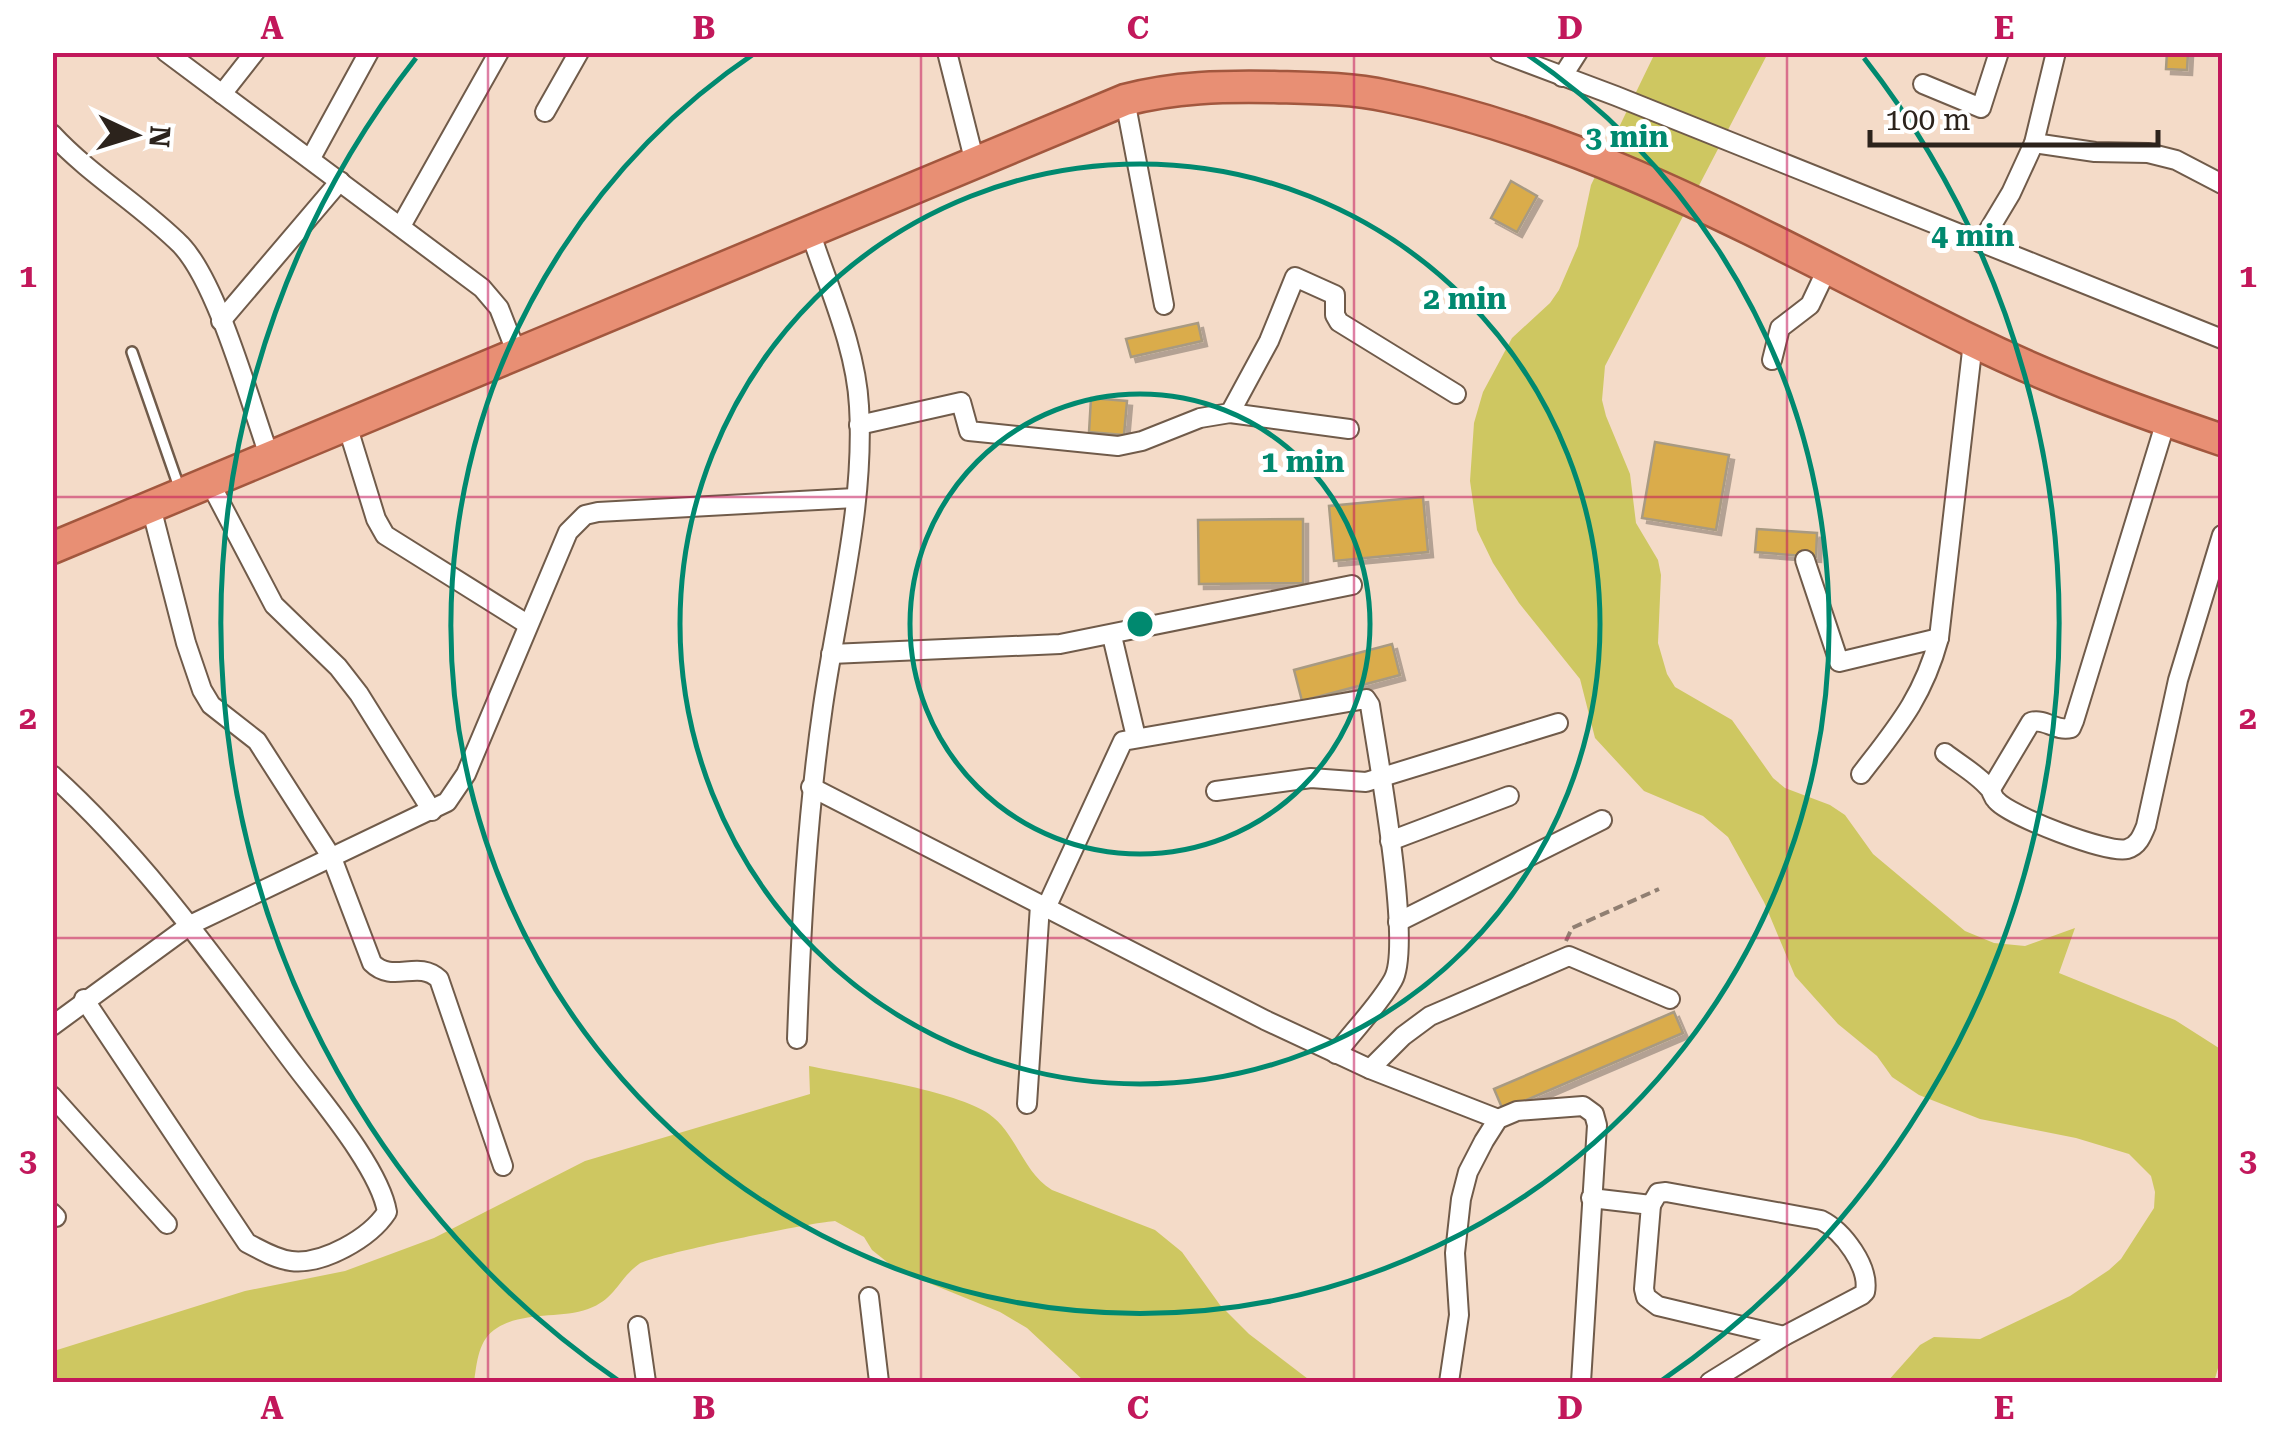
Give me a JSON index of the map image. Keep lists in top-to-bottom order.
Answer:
{
  "scale_bar": "100 m",
  "north": "right",
  "grid": {
    "columns": [
      "A",
      "B",
      "C",
      "D",
      "E"
    ],
    "rows": ["1", "2", "3"]
  },
  "rings": [
    "3 min",
    "4 min",
    "2 min",
    "1 min"
  ]
}
